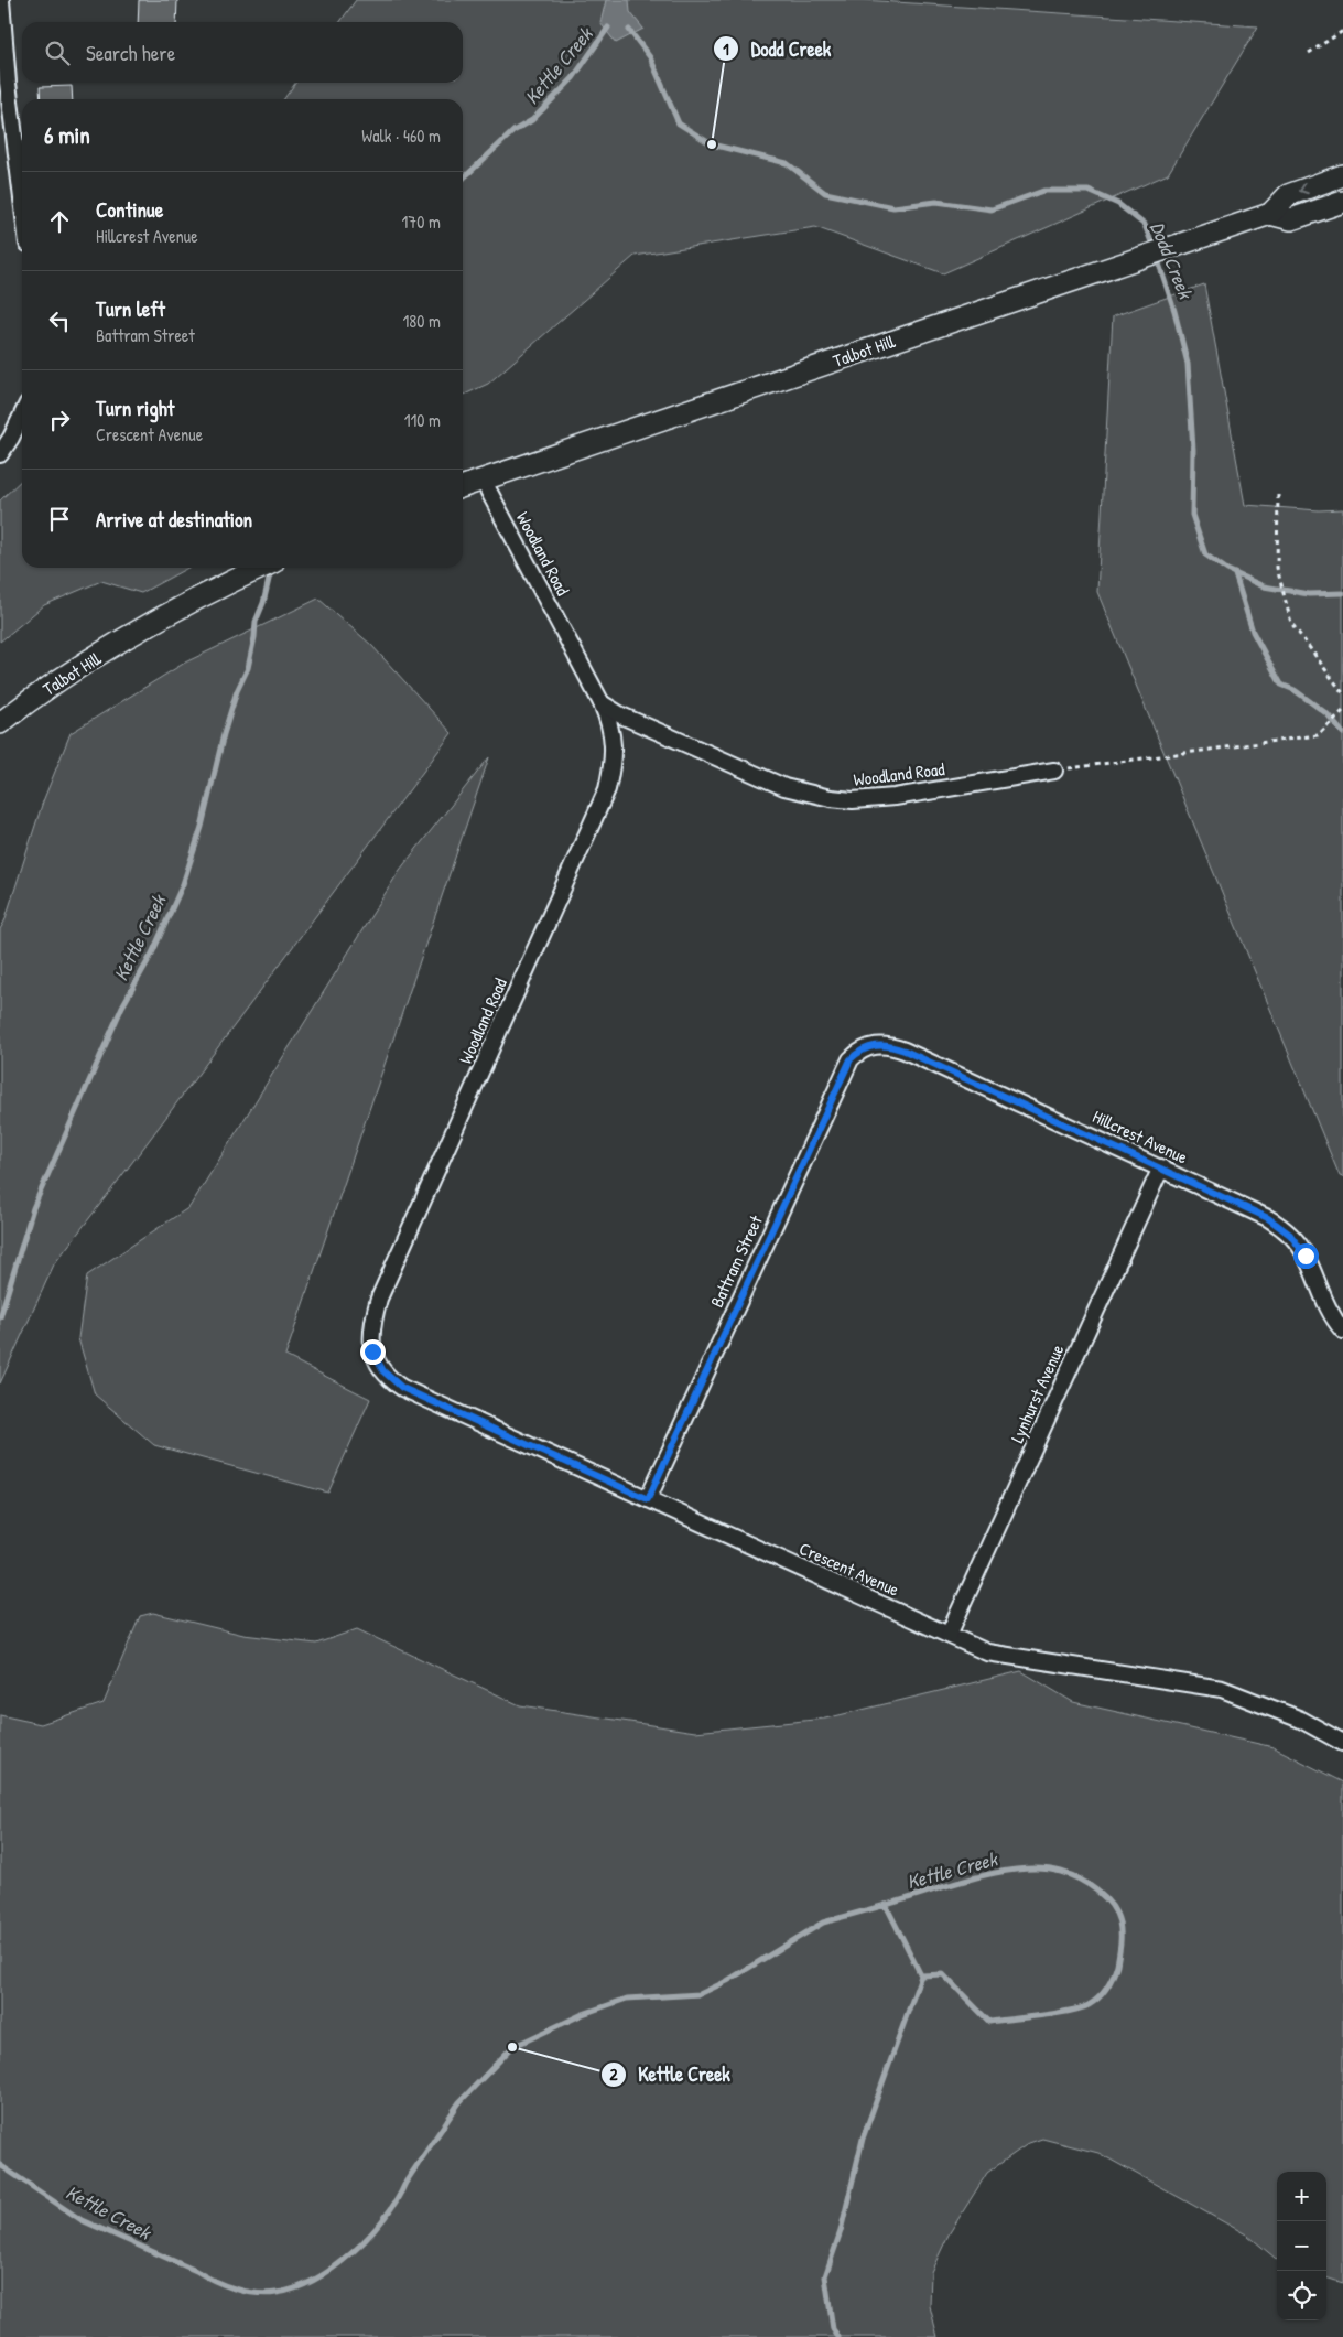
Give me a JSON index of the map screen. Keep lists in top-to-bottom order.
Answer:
{
  "streets": {
    "main road": ["Talbot Hill"],
    "street": [
      "Woodland Road",
      "Hillcrest Avenue",
      "Battram Street",
      "Lynhurst Avenue",
      "Crescent Avenue"
    ]
  },
  "crossings": [
    ["Talbot Hill", "Woodland Road"],
    ["Woodland Road", "Crescent Avenue"],
    ["Hillcrest Avenue", "Battram Street"],
    ["Hillcrest Avenue", "Lynhurst Avenue"],
    ["Battram Street", "Crescent Avenue"],
    ["Lynhurst Avenue", "Crescent Avenue"]
  ],
  "water": ["Kettle Creek", "Dodd Creek"],
  "places": ["Dodd Creek", "Kettle Creek"],
  "page": {
    "search": "Search here",
    "heading": ["6 min", "Walk · 460 m"],
    "list": [
      ["Continue", "Hillcrest Avenue", "170 m"],
      ["Turn left", "Battram Street", "180 m"],
      ["Turn right", "Crescent Avenue", "110 m"],
      "Arrive at destination"
    ],
    "map_buttons": ["+", "−"]
  }
}
